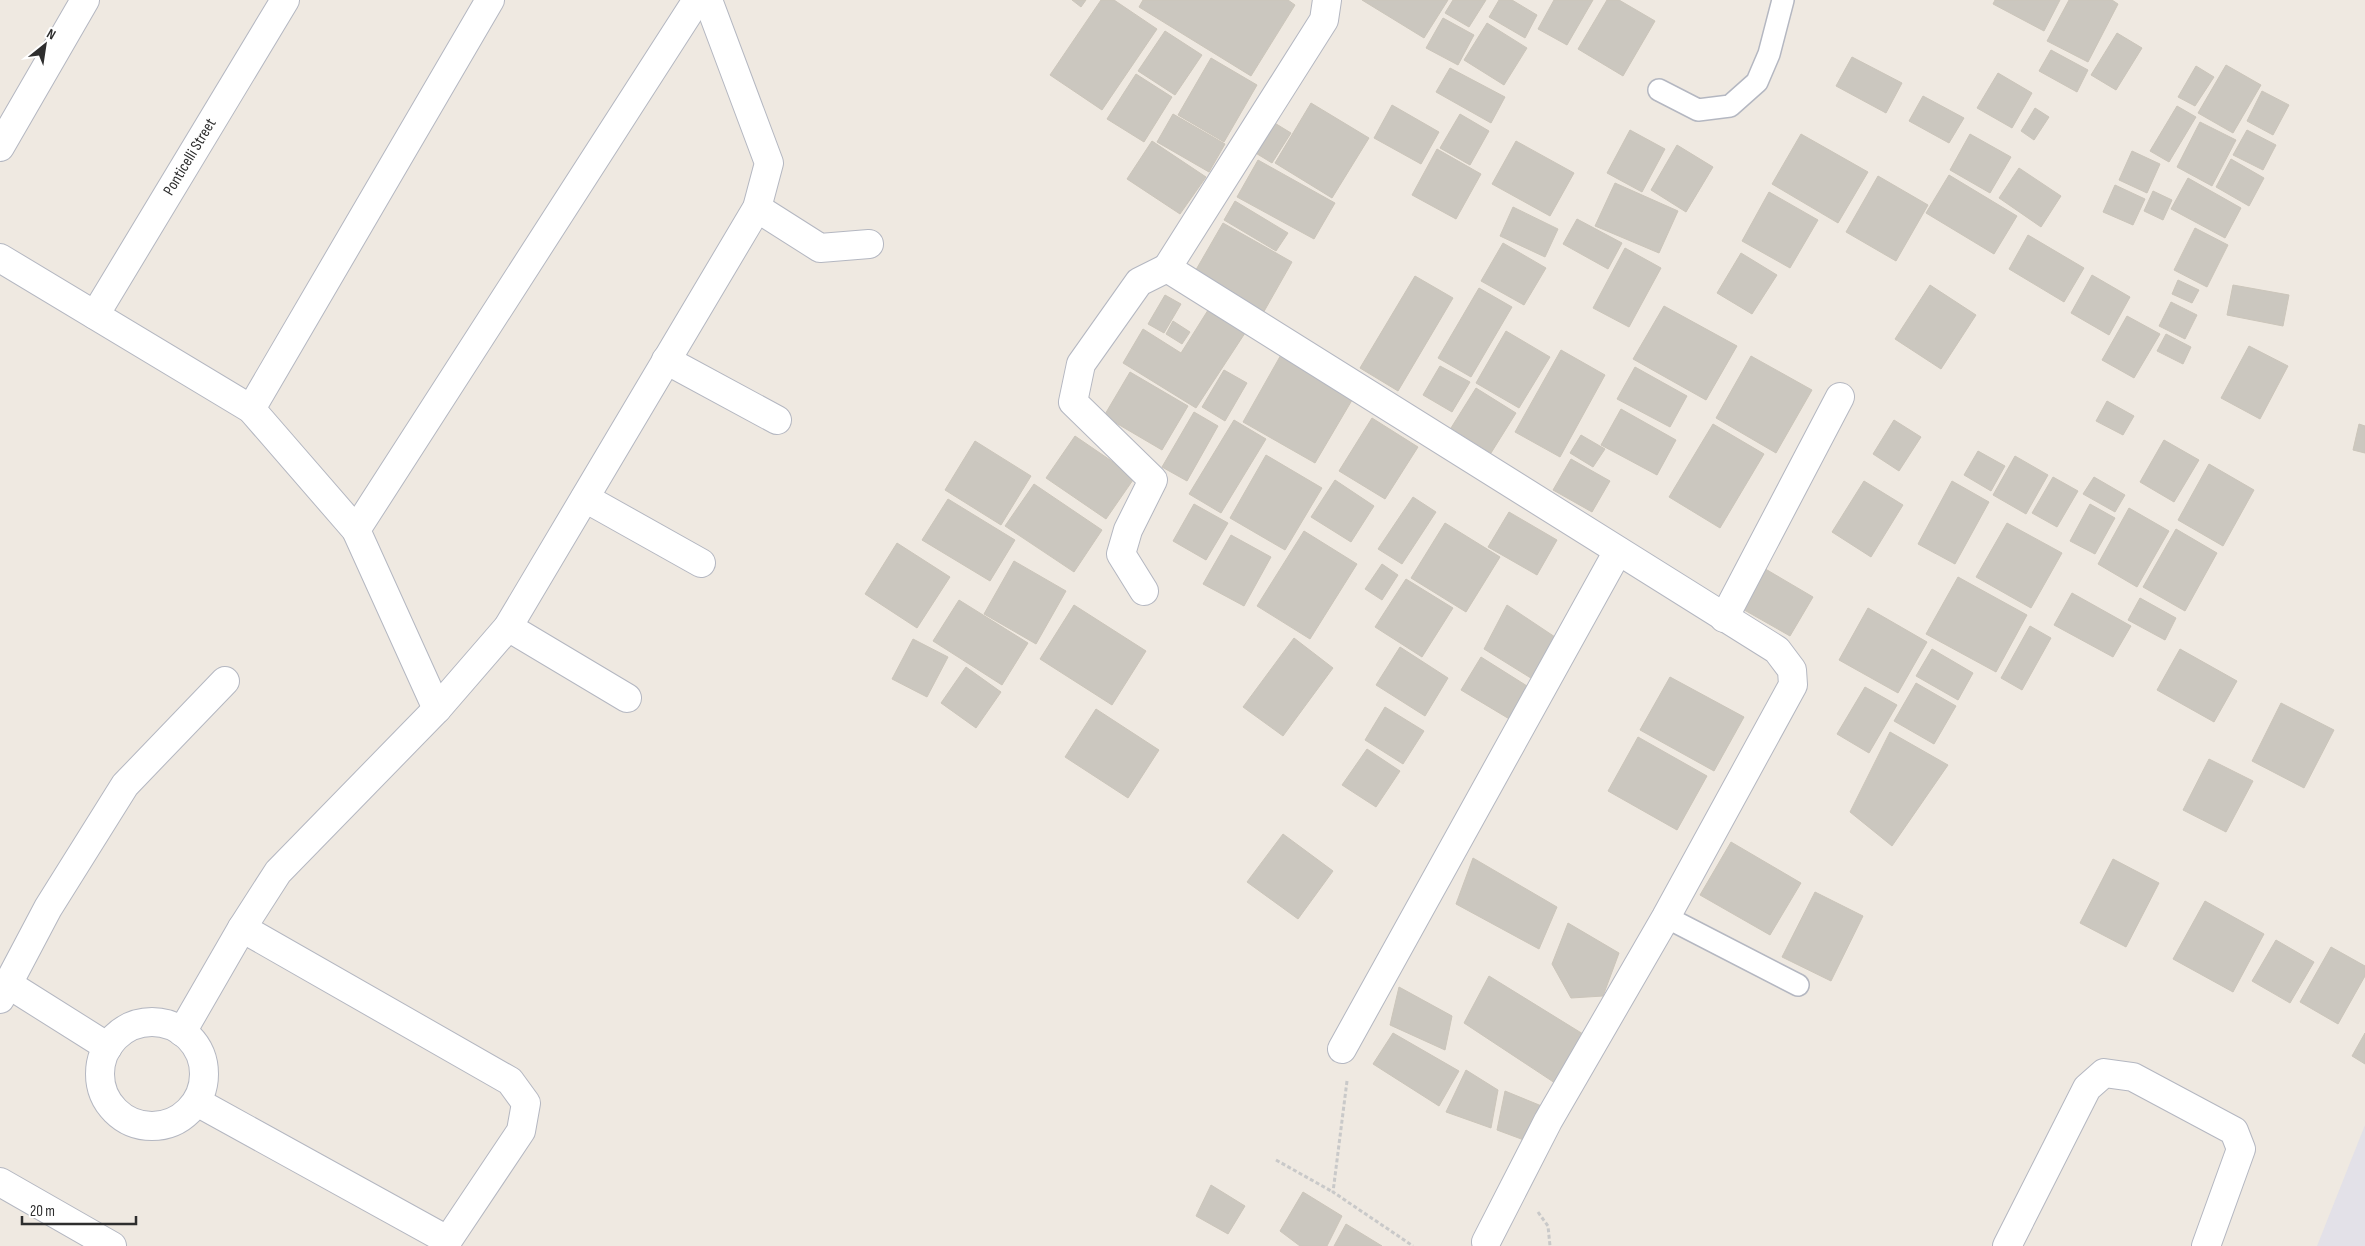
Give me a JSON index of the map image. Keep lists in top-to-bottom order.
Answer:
{
  "streets": {
    "street": ["Ponticelli Street"]
  },
  "scale_bar": "20 m",
  "north": "top right"
}
